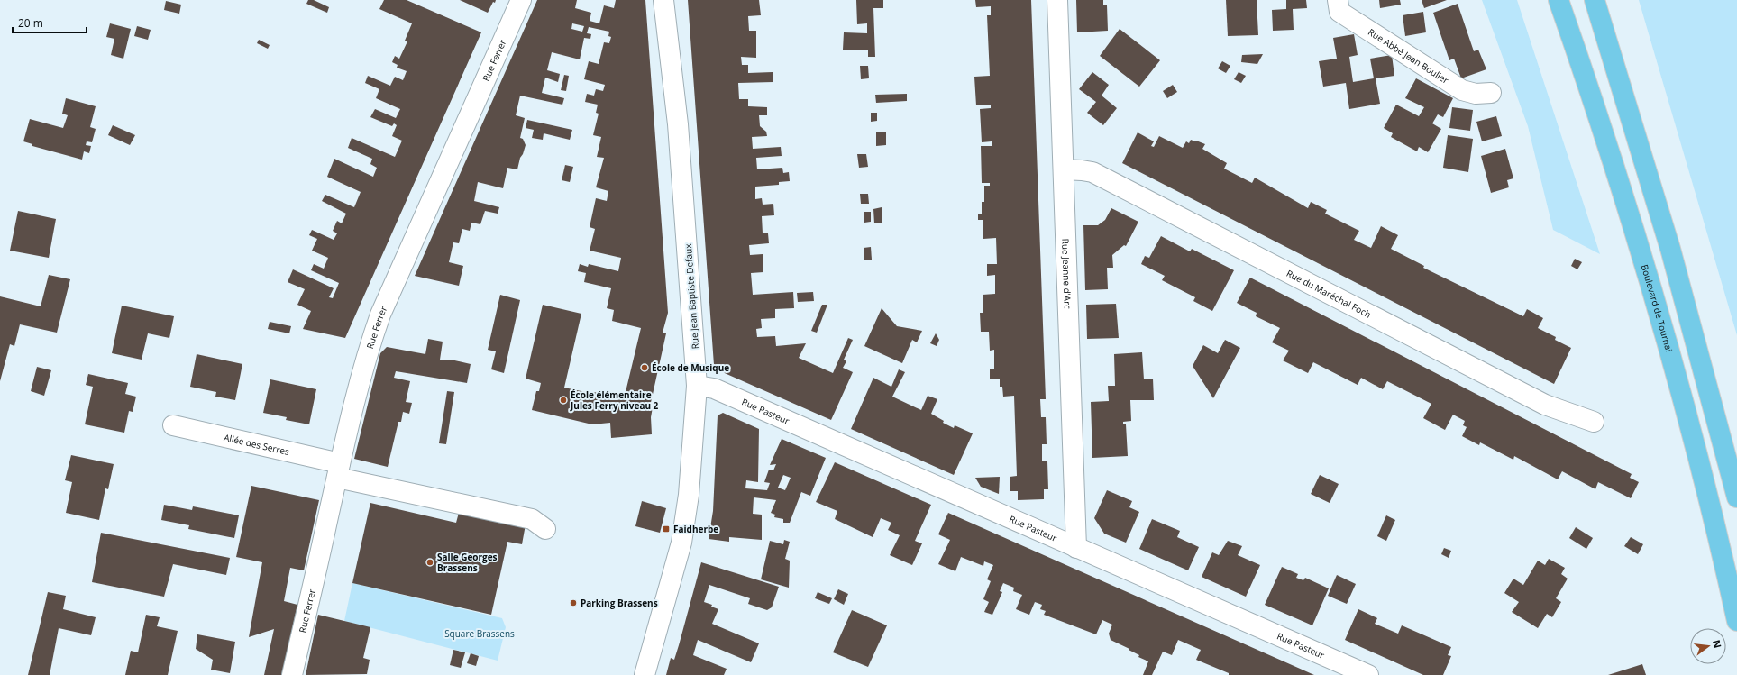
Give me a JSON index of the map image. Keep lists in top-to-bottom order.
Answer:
{
  "streets": {
    "main road": ["Boulevard de Tournai"],
    "street": [
      "Rue Abbé Jean Boulier",
      "Rue Ferrer",
      "Rue Jeanne d'Arc",
      "Rue du Maréchal Foch",
      "Rue Jean Baptiste Defaux",
      "Rue Pasteur",
      "Allée des Serres"
    ]
  },
  "crossings": [
    ["Rue Ferrer", "Allée des Serres"],
    ["Rue Jeanne d'Arc", "Rue du Maréchal Foch"],
    ["Rue Jeanne d'Arc", "Rue Pasteur"],
    ["Rue Jean Baptiste Defaux", "Rue Pasteur"]
  ],
  "parks": ["Square Brassens"],
  "places": {
    "other": [
      "École de Musique",
      "École élémentaire Jules Ferry niveau 2",
      "Salle Georges Brassens",
      "Parking Brassens"
    ],
    "transit": ["Faidherbe"]
  },
  "scale_bar": "20 m",
  "north": "right"
}
